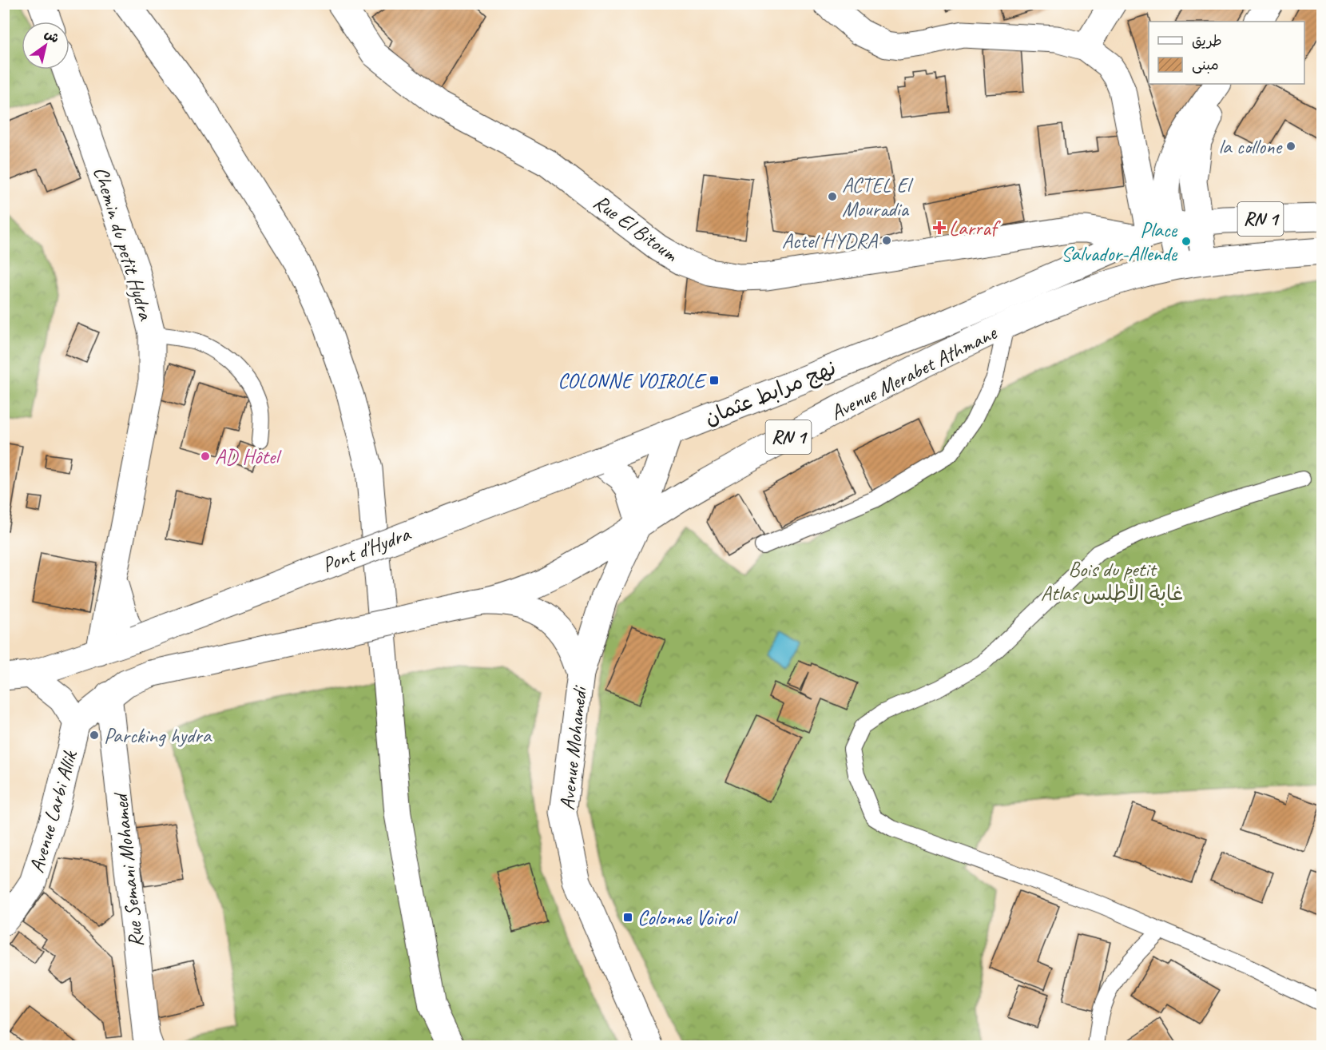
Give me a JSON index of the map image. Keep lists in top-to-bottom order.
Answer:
{
  "streets": {
    "main road": [
      "RN 1",
      "Rue El Bitoum",
      "Chemin du petit Hydra",
      "Avenue Merabet Athmane",
      "نهج مرابط عثمان",
      "Pont d'Hydra",
      "Avenue Mohamedi",
      "Avenue Larbi Allik",
      "Rue Semani Mohamed"
    ]
  },
  "crossings": [
    ["RN 1", "Avenue Merabet Athmane"],
    ["Rue El Bitoum", "Avenue Merabet Athmane"],
    ["Chemin du petit Hydra", "Pont d'Hydra"],
    ["Avenue Merabet Athmane", "نهج مرابط عثمان"],
    ["Avenue Merabet Athmane", "Avenue Mohamedi"],
    ["نهج مرابط عثمان", "Pont d'Hydra"],
    ["نهج مرابط عثمان", "Avenue Mohamedi"]
  ],
  "parks": ["Bois du petit Atlas غابة الأطلس"],
  "places": {
    "other": [
      "la collone",
      "ACTEL El Mouradia",
      "Actel HYDRA",
      "Place Salvador-Allende",
      "AD Hôtel",
      "Parcking hydra"
    ],
    "health": ["Larraf"],
    "transit": ["COLONNE VOIROLE", "Colonne Voirol"]
  },
  "legend": ["طريق", "مبنى"],
  "north": "top right"
}
